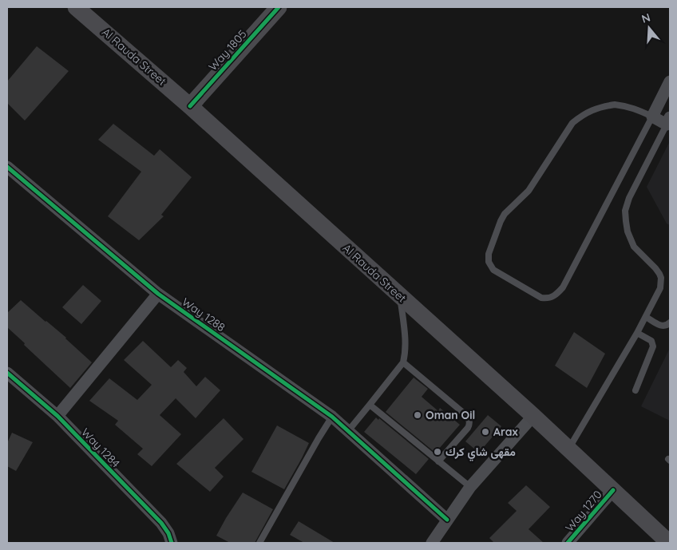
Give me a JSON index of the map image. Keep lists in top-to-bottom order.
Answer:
{
  "streets": {
    "main road": ["Way 1805", "Al Rauda Street"],
    "street": ["Way 1288", "Way 1284", "Way 1270"]
  },
  "crossings": [
    ["Way 1805", "Al Rauda Street"],
    ["Al Rauda Street", "Way 1270"]
  ],
  "places": ["Oman Oil", "Arax", "مقهى شاي كرك"],
  "north": "top"
}
